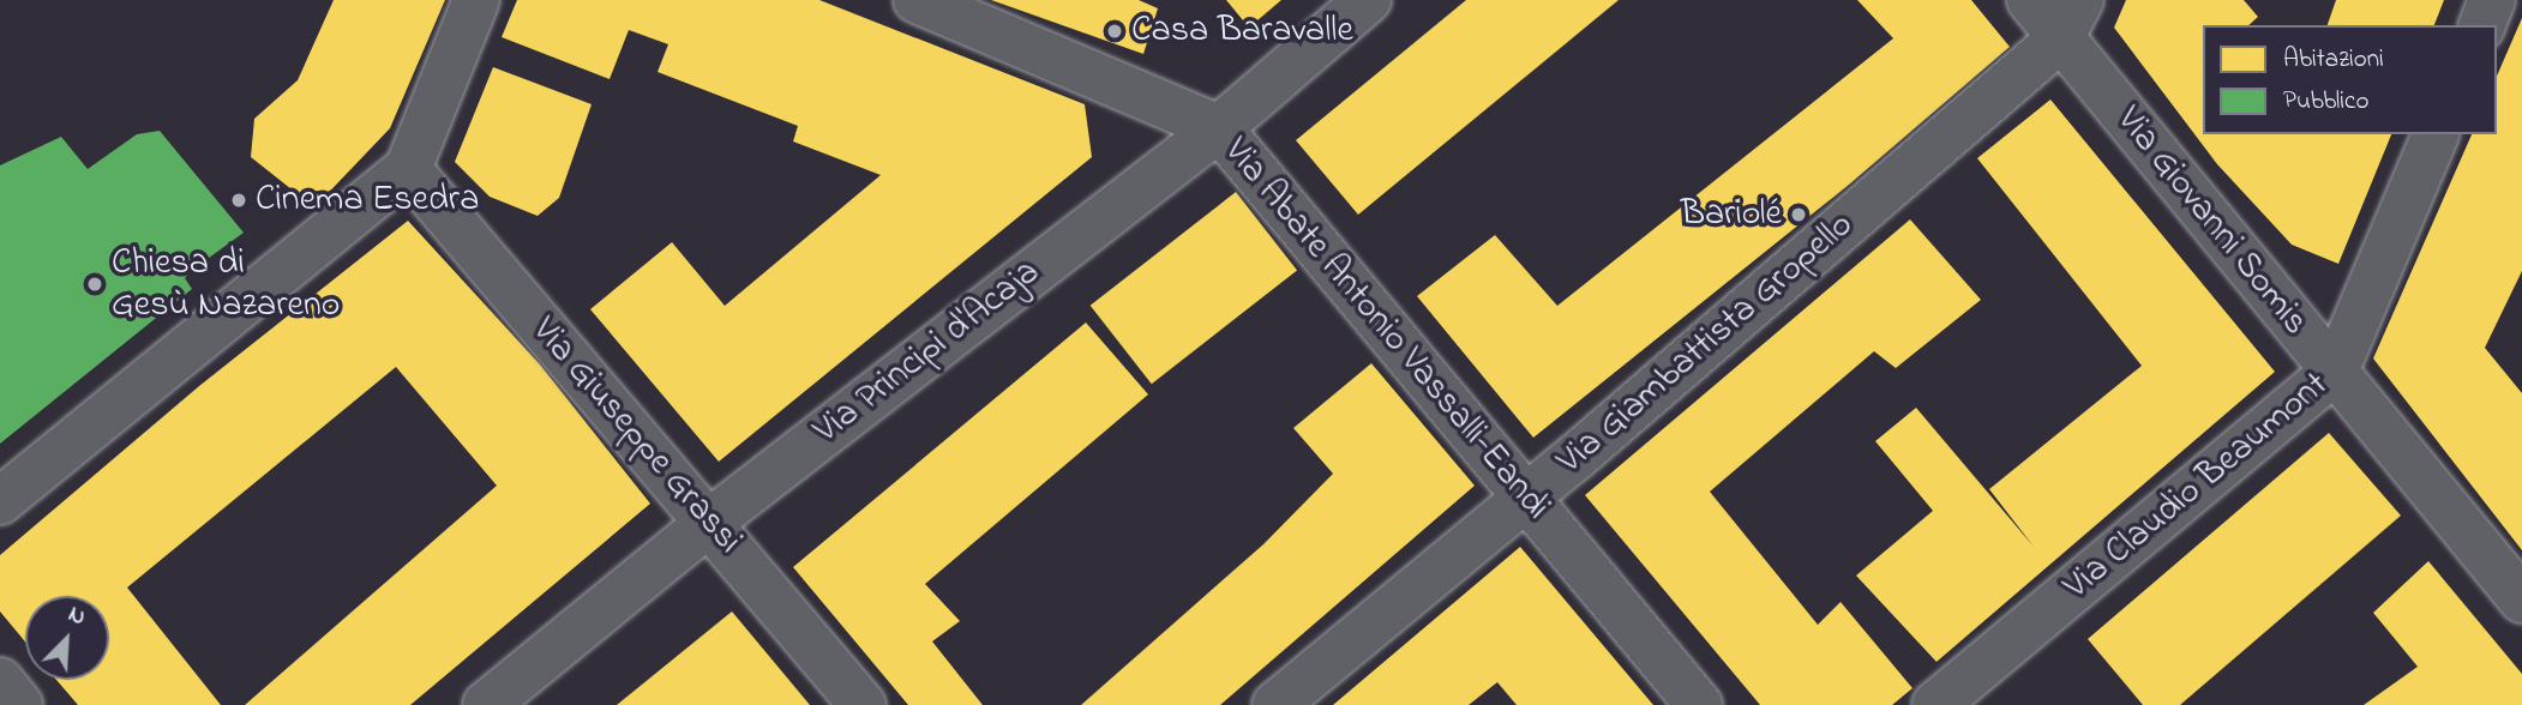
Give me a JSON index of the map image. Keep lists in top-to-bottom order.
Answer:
{
  "streets": {
    "street": [
      "Via Giovanni Somis",
      "Via Abate Antonio Vassalli-Eandi",
      "Via Giambattista Gropello",
      "Via Principi d'Acaja",
      "Via Giuseppe Grassi",
      "Via Claudio Beaumont"
    ]
  },
  "crossings": [
    ["Via Giovanni Somis", "Via Giambattista Gropello"],
    ["Via Giovanni Somis", "Via Claudio Beaumont"],
    ["Via Abate Antonio Vassalli-Eandi", "Via Giambattista Gropello"],
    ["Via Abate Antonio Vassalli-Eandi", "Via Principi d'Acaja"],
    ["Via Principi d'Acaja", "Via Giuseppe Grassi"]
  ],
  "places": [
    "Casa Baravalle",
    "Cinema Esedra",
    "Bariolé",
    "Chiesa di Gesù Nazareno"
  ],
  "legend": ["Abitazioni", "Pubblico"],
  "north": "top right"
}
